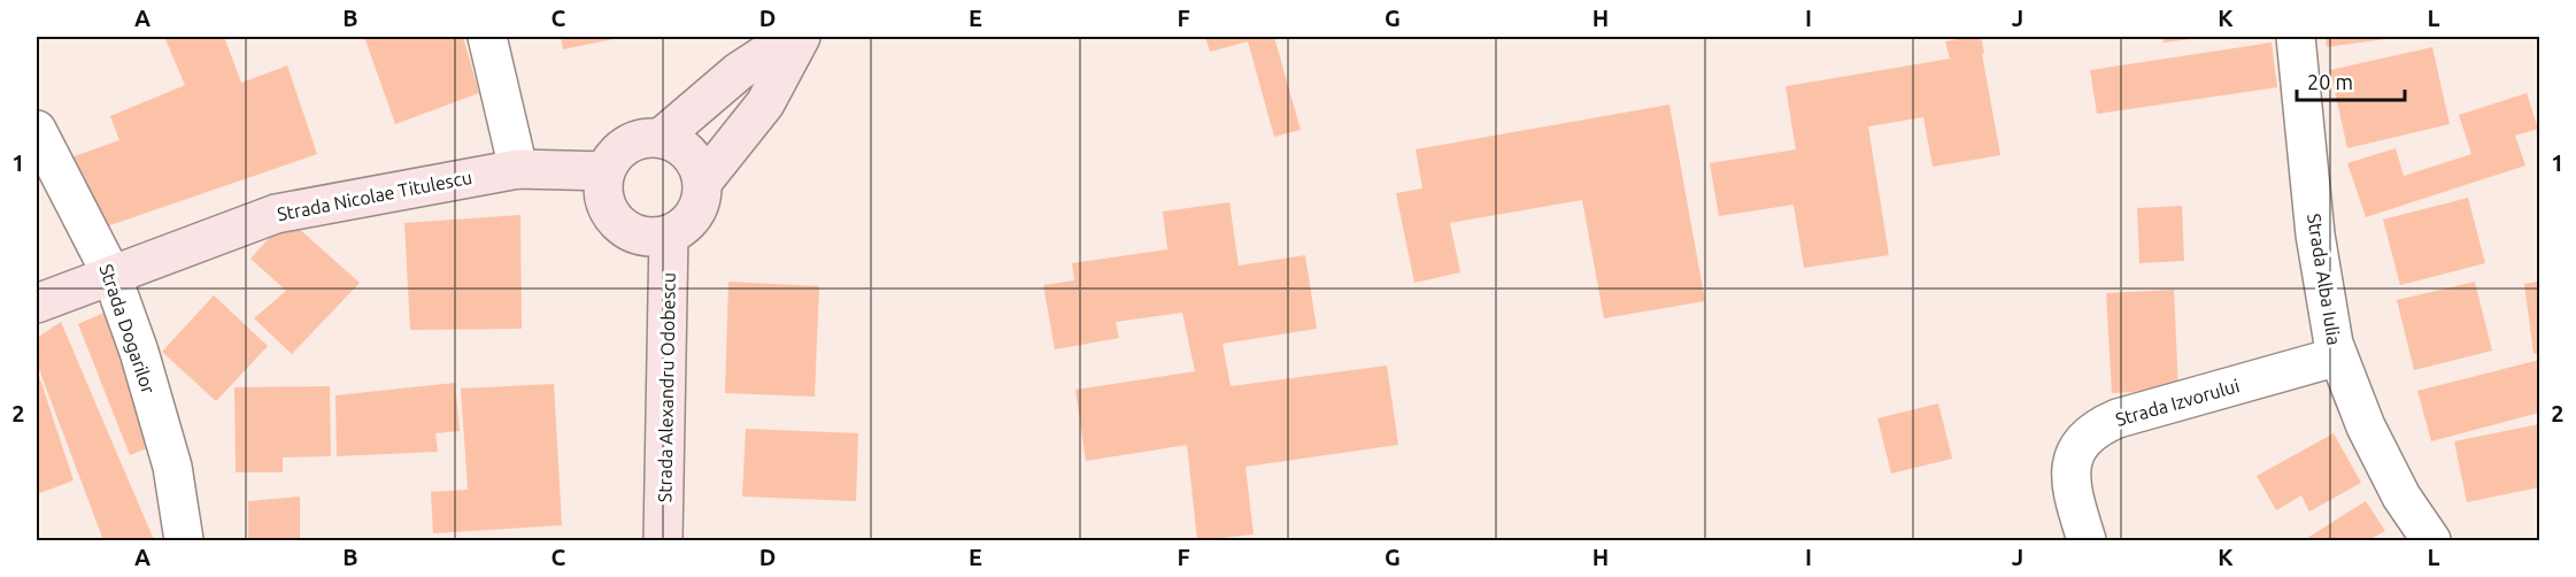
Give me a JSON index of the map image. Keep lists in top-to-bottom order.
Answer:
{
  "streets": {
    "main road": ["Strada Nicolae Titulescu", "Strada Alexandru Odobescu"],
    "street": ["Strada Alba Iulia", "Strada Dogarilor", "Strada Izvorului"]
  },
  "crossings": [
    ["Strada Nicolae Titulescu", "Strada Dogarilor"],
    ["Strada Nicolae Titulescu", "Strada Alexandru Odobescu"],
    ["Strada Alba Iulia", "Strada Izvorului"]
  ],
  "scale_bar": "20 m",
  "grid": {
    "columns": [
      "A",
      "B",
      "C",
      "D",
      "E",
      "F",
      "G",
      "H",
      "I",
      "J",
      "K",
      "L"
    ],
    "rows": ["1", "2"]
  }
}
